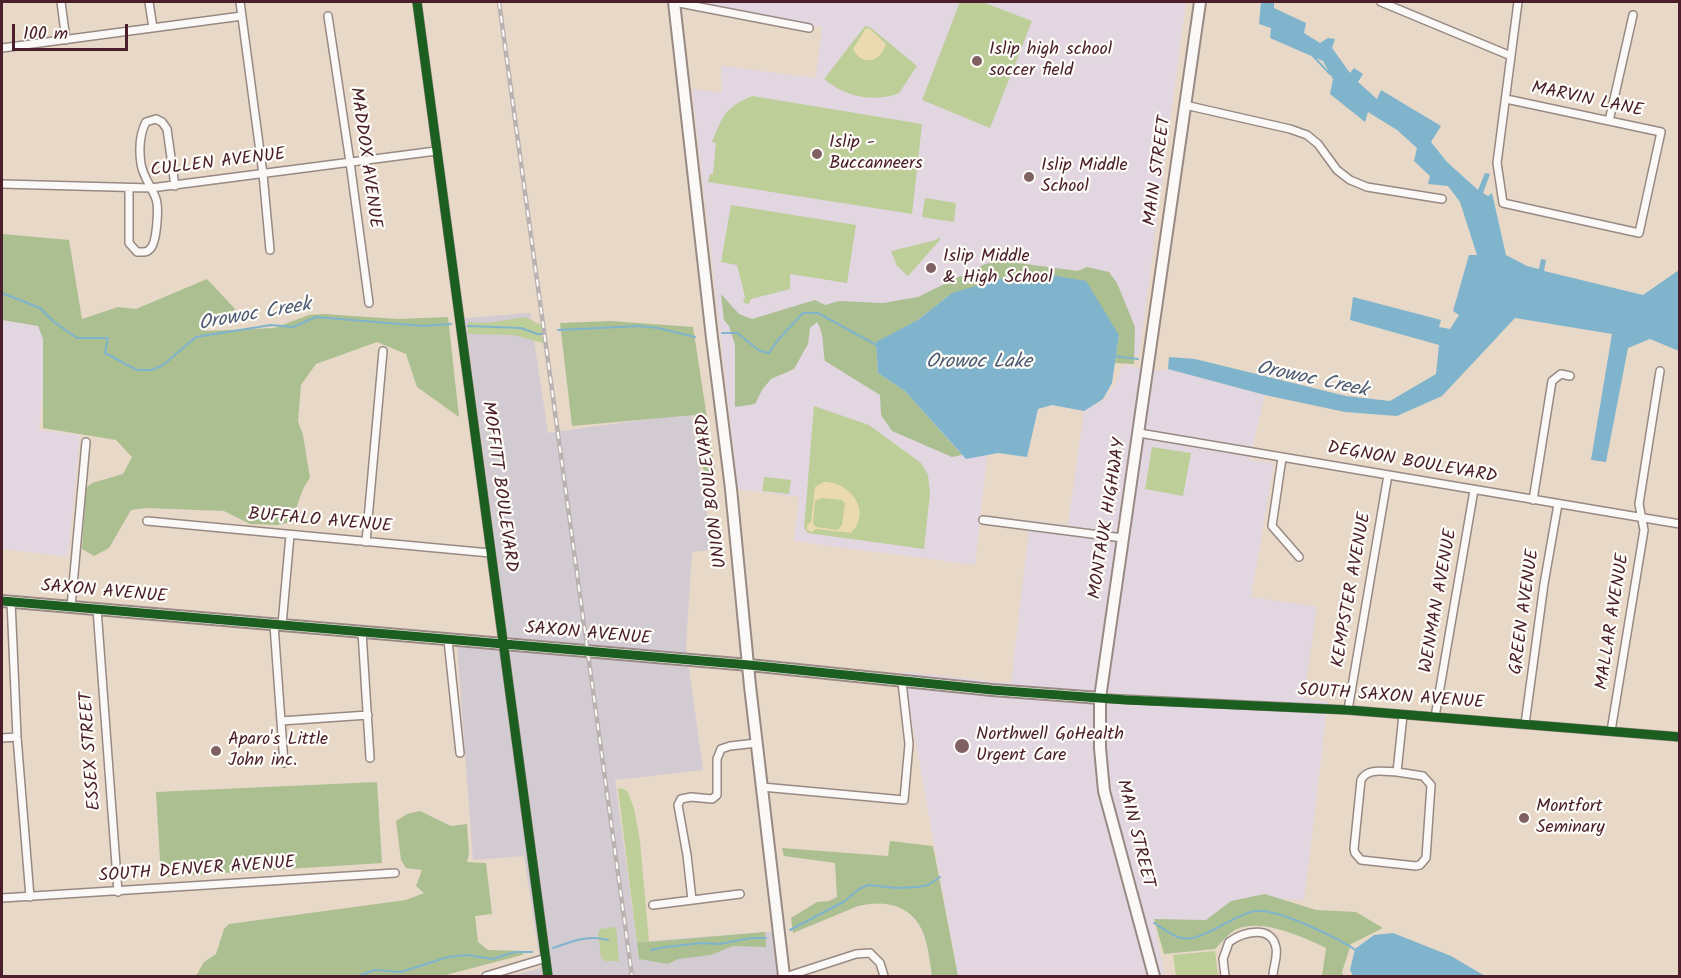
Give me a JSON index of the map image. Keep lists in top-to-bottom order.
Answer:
{
  "streets": {
    "main road": [
      "MAIN STREET",
      "UNION BOULEVARD",
      "MONTAUK HIGHWAY",
      "SAXON AVENUE"
    ],
    "street": [
      "MARVIN LANE",
      "MADDOX AVENUE",
      "CULLEN AVENUE",
      "DEGNON BOULEVARD",
      "MOFFITT BOULEVARD",
      "BUFFALO AVENUE",
      "KEMPSTER AVENUE",
      "WENMAN AVENUE",
      "GREEN AVENUE",
      "MALLAR AVENUE",
      "SOUTH SAXON AVENUE",
      "ESSEX STREET",
      "SOUTH DENVER AVENUE"
    ]
  },
  "crossings": [
    ["MADDOX AVENUE", "CULLEN AVENUE"],
    ["CULLEN AVENUE", "MOFFITT BOULEVARD"],
    ["MAIN STREET", "MONTAUK HIGHWAY"],
    ["MAIN STREET", "SAXON AVENUE"],
    ["MAIN STREET", "SOUTH SAXON AVENUE"],
    ["DEGNON BOULEVARD", "MONTAUK HIGHWAY"],
    ["DEGNON BOULEVARD", "KEMPSTER AVENUE"],
    ["DEGNON BOULEVARD", "WENMAN AVENUE"],
    ["DEGNON BOULEVARD", "GREEN AVENUE"],
    ["DEGNON BOULEVARD", "MALLAR AVENUE"],
    ["MOFFITT BOULEVARD", "BUFFALO AVENUE"],
    ["MOFFITT BOULEVARD", "SAXON AVENUE"],
    ["UNION BOULEVARD", "SAXON AVENUE"],
    ["MONTAUK HIGHWAY", "SAXON AVENUE"],
    ["MONTAUK HIGHWAY", "SOUTH SAXON AVENUE"],
    ["KEMPSTER AVENUE", "SOUTH SAXON AVENUE"],
    ["SAXON AVENUE", "SOUTH SAXON AVENUE"],
    ["SAXON AVENUE", "ESSEX STREET"],
    ["WENMAN AVENUE", "SOUTH SAXON AVENUE"],
    ["GREEN AVENUE", "SOUTH SAXON AVENUE"],
    ["MALLAR AVENUE", "SOUTH SAXON AVENUE"],
    ["ESSEX STREET", "SOUTH DENVER AVENUE"]
  ],
  "water": ["Orowoc Creek", "Orowoc Lake"],
  "places": [
    "Islip high school soccer field",
    "Islip - Buccanneers",
    "Islip Middle School",
    "Islip Middle & High School",
    "Northwell GoHealth Urgent Care",
    "Aparo's Little John inc.",
    "Montfort Seminary"
  ],
  "scale_bar": "100 m"
}
